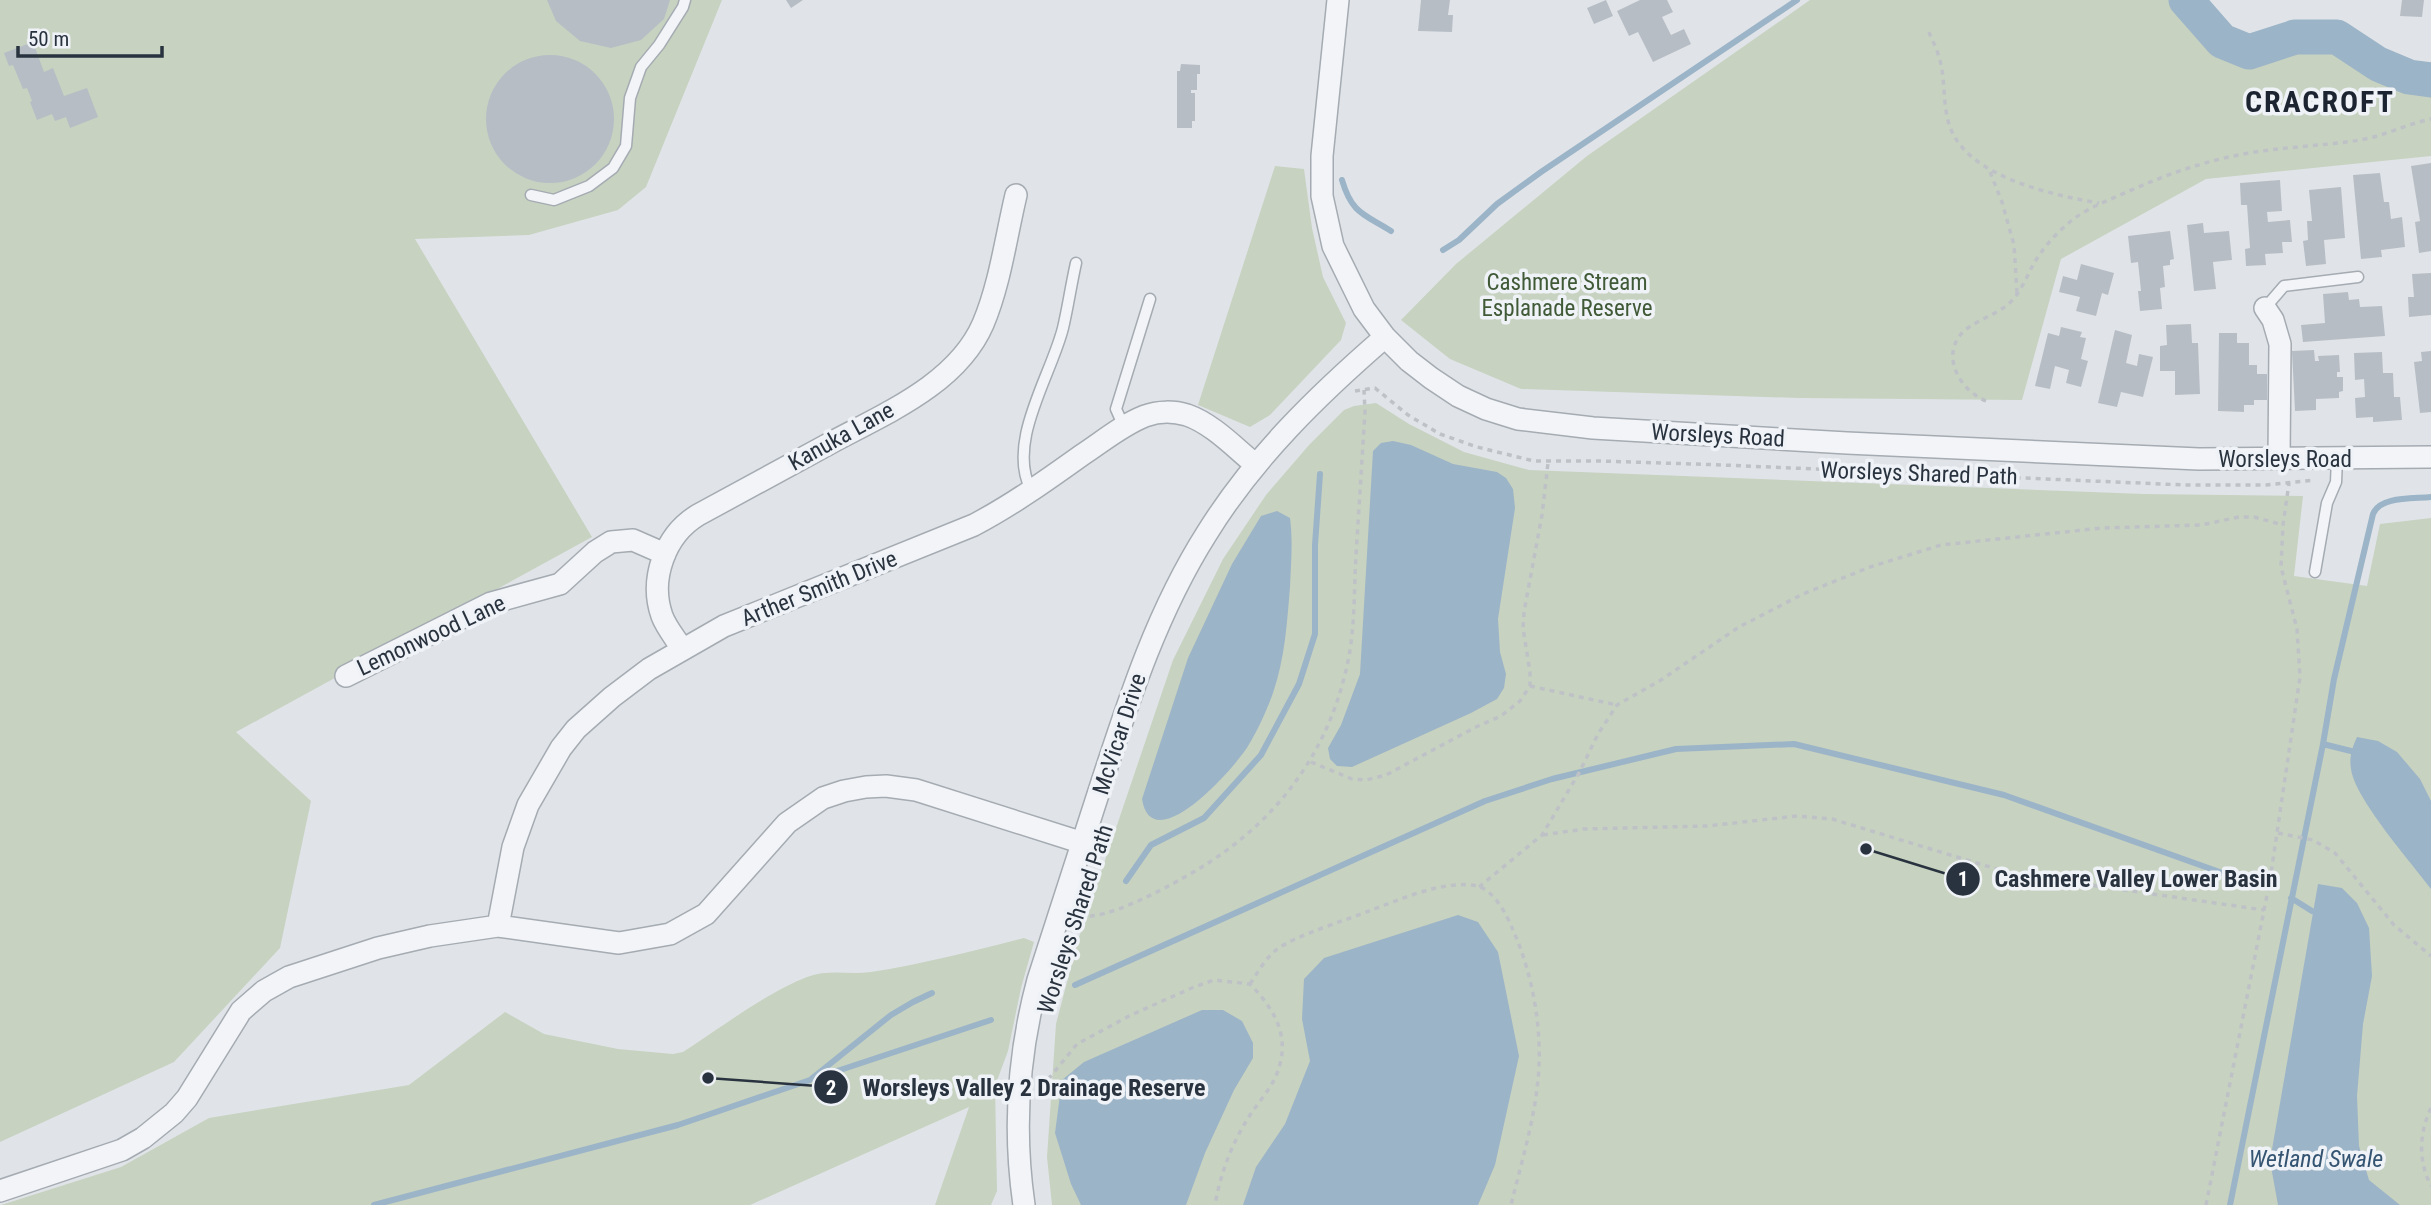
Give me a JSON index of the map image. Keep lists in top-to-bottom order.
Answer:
{
  "streets": {
    "street": [
      "Worsleys Road",
      "Kanuka Lane",
      "Arther Smith Drive",
      "Lemonwood Lane",
      "McVicar Drive"
    ],
    "path": ["Worsleys Shared Path"]
  },
  "crossings": [
    ["Worsleys Road", "Worsleys Shared Path"],
    ["Worsleys Road", "McVicar Drive"],
    ["Kanuka Lane", "Arther Smith Drive"],
    ["Kanuka Lane", "Lemonwood Lane"],
    ["Arther Smith Drive", "McVicar Drive"]
  ],
  "districts": ["CRACROFT"],
  "water": ["Wetland Swale"],
  "parks": ["Cashmere Stream Esplanade Reserve"],
  "places": ["Cashmere Valley Lower Basin", "Worsleys Valley 2 Drainage Reserve"],
  "scale_bar": "50 m"
}
